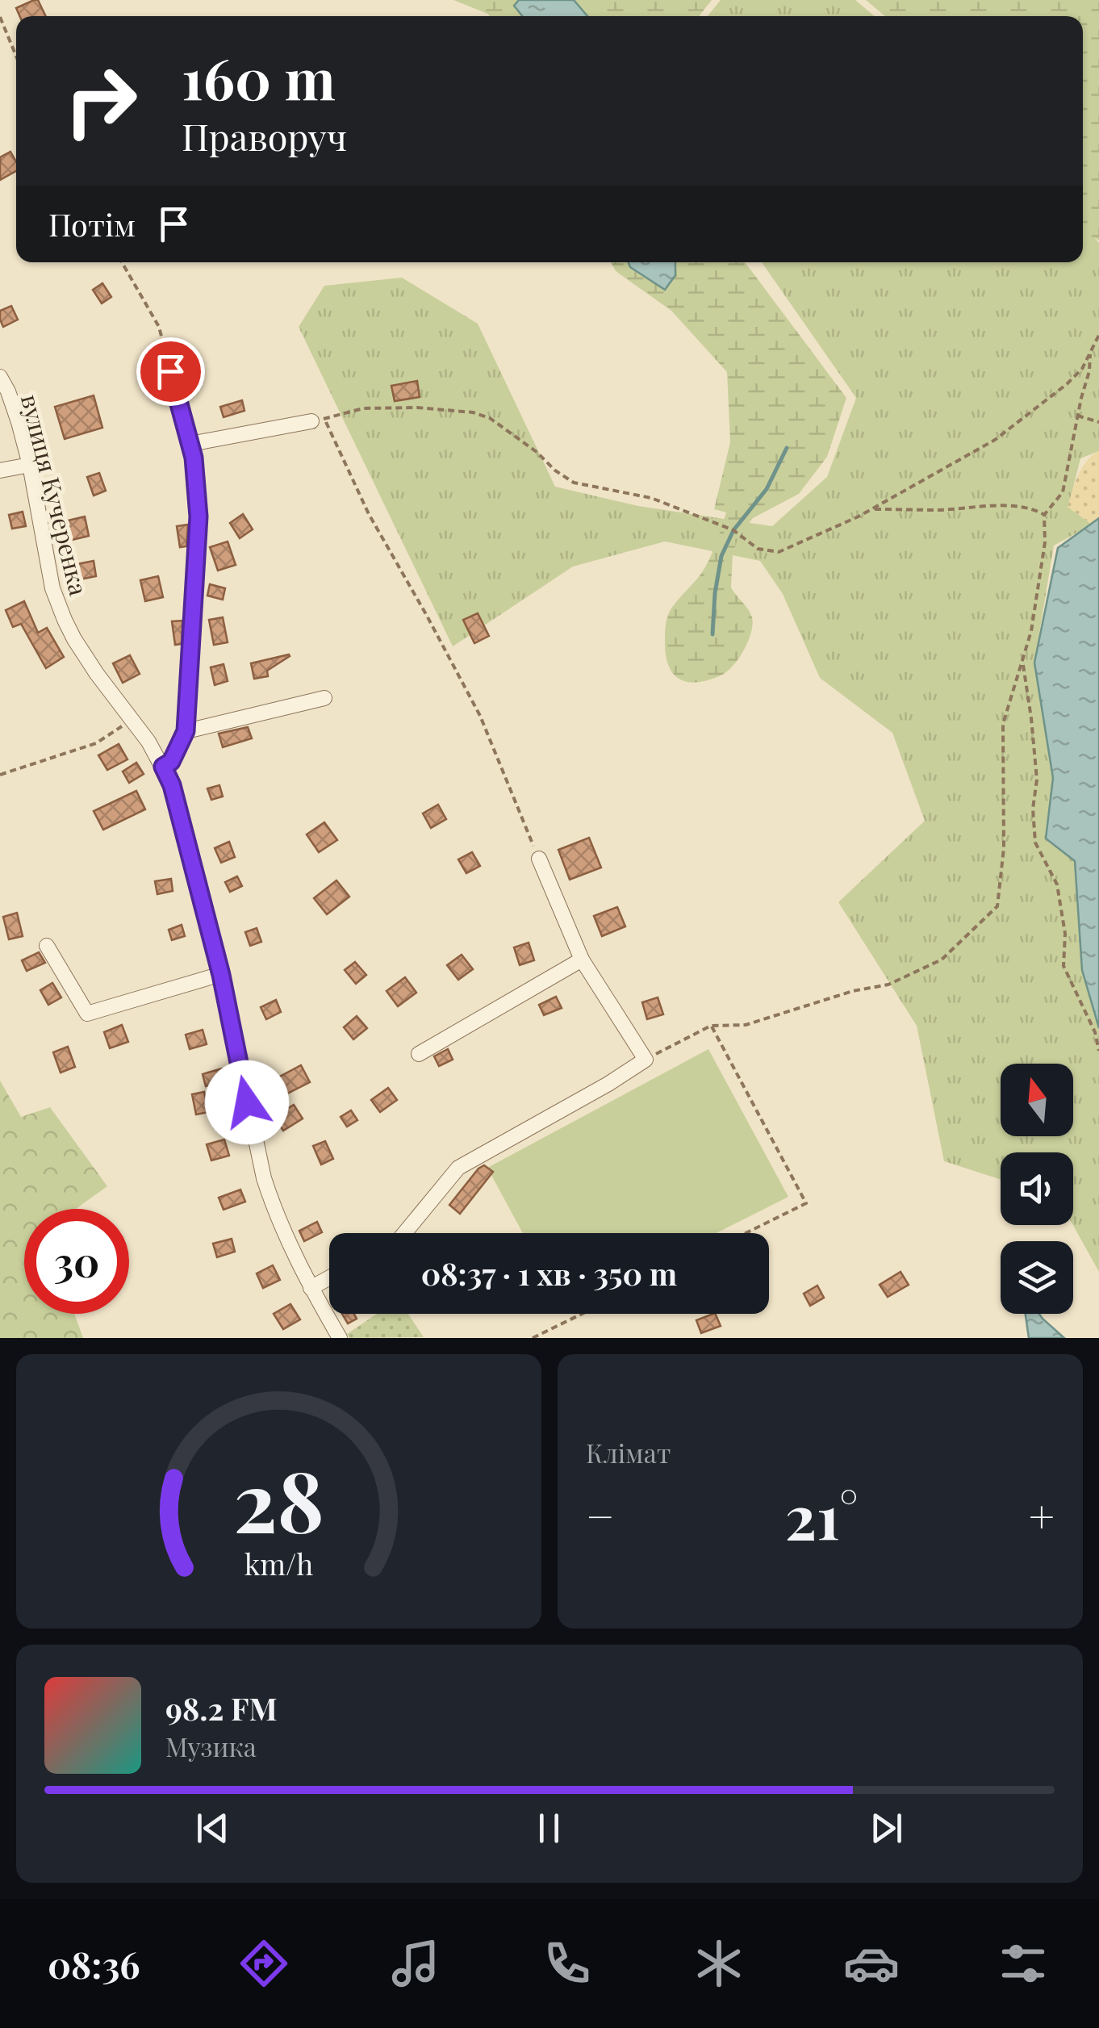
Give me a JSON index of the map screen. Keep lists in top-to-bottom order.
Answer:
{
  "streets": {
    "street": ["вулиця Кучеренка"]
  },
  "north": "top",
  "page": {
    "turn": ["160 m", "Праворуч"],
    "then": "Потім",
    "limit": "30",
    "trip": "08:37 · 1 хв · 350 m",
    "tile": "Клімат",
    "heat": ["−", "21°", "+"],
    "song": ["98.2 FM", "Музика"],
    "tabs": "08:36",
    "gauge": ["28", "km/h"]
  }
}
